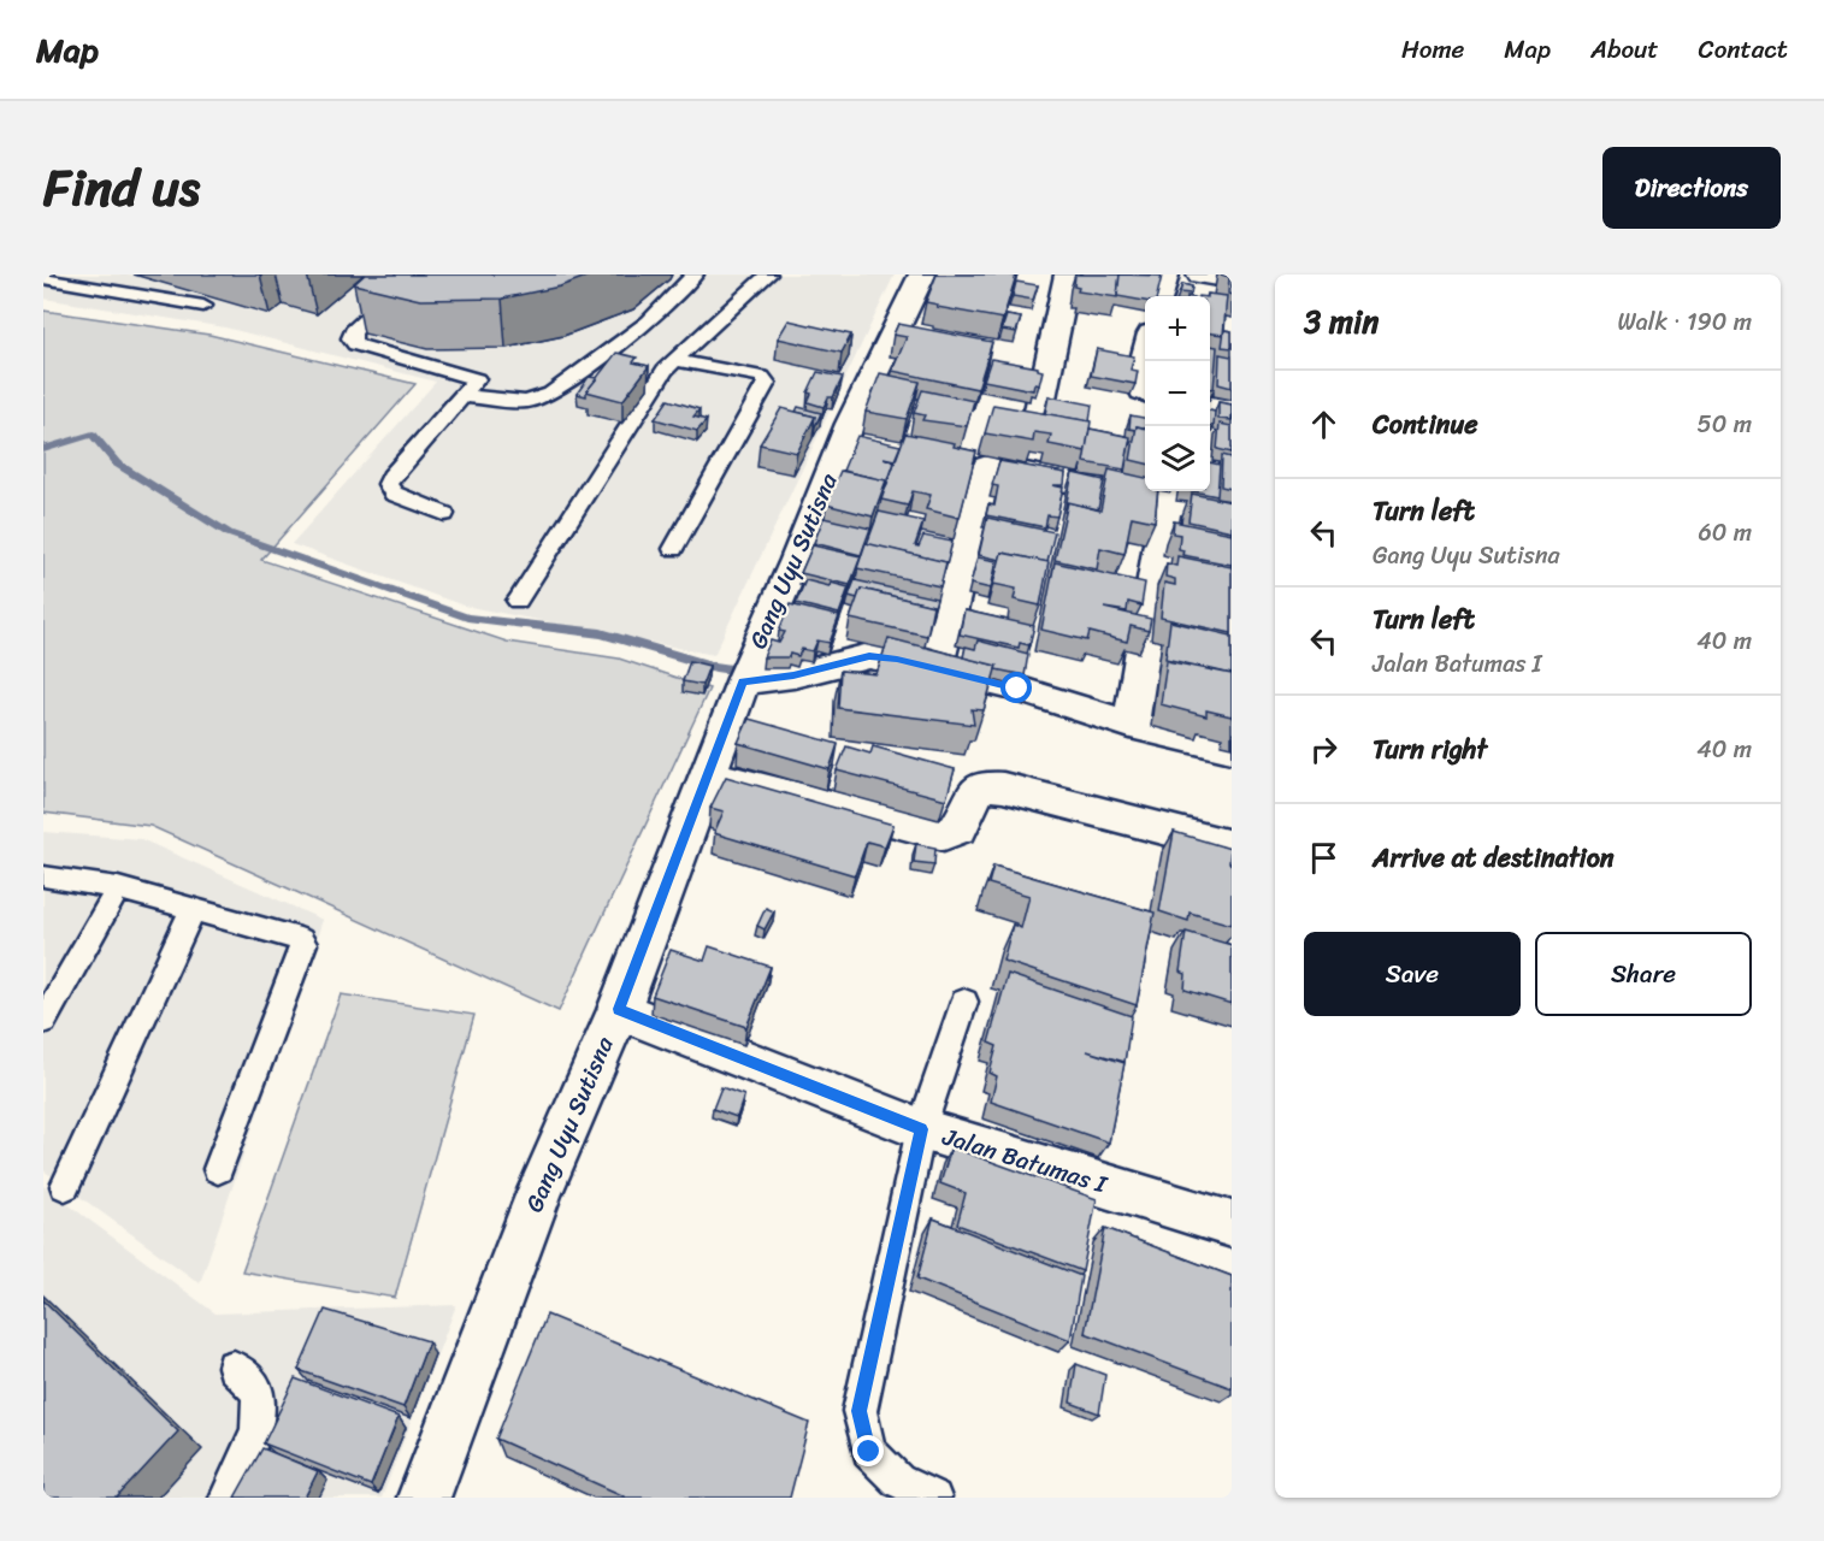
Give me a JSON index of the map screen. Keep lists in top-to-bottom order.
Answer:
{
  "streets": {
    "street": ["Gang Uyu Sutisna", "Jalan Batumas I"]
  },
  "crossings": [
    ["Gang Uyu Sutisna", "Jalan Batumas I"]
  ],
  "page": {
    "header": "Map",
    "nav": [
      "Home",
      "Map",
      "About",
      "Contact"
    ],
    "title": "Find us",
    "buttons": [
      "Directions",
      ["Save", "Share"]
    ],
    "heading": ["3 min", "Walk · 190 m"],
    "map_buttons": ["+", "−"],
    "list": [
      ["Continue", "50 m"],
      ["Turn left", "Gang Uyu Sutisna", "60 m"],
      ["Turn left", "Jalan Batumas I", "40 m"],
      ["Turn right", "40 m"],
      "Arrive at destination"
    ]
  }
}
